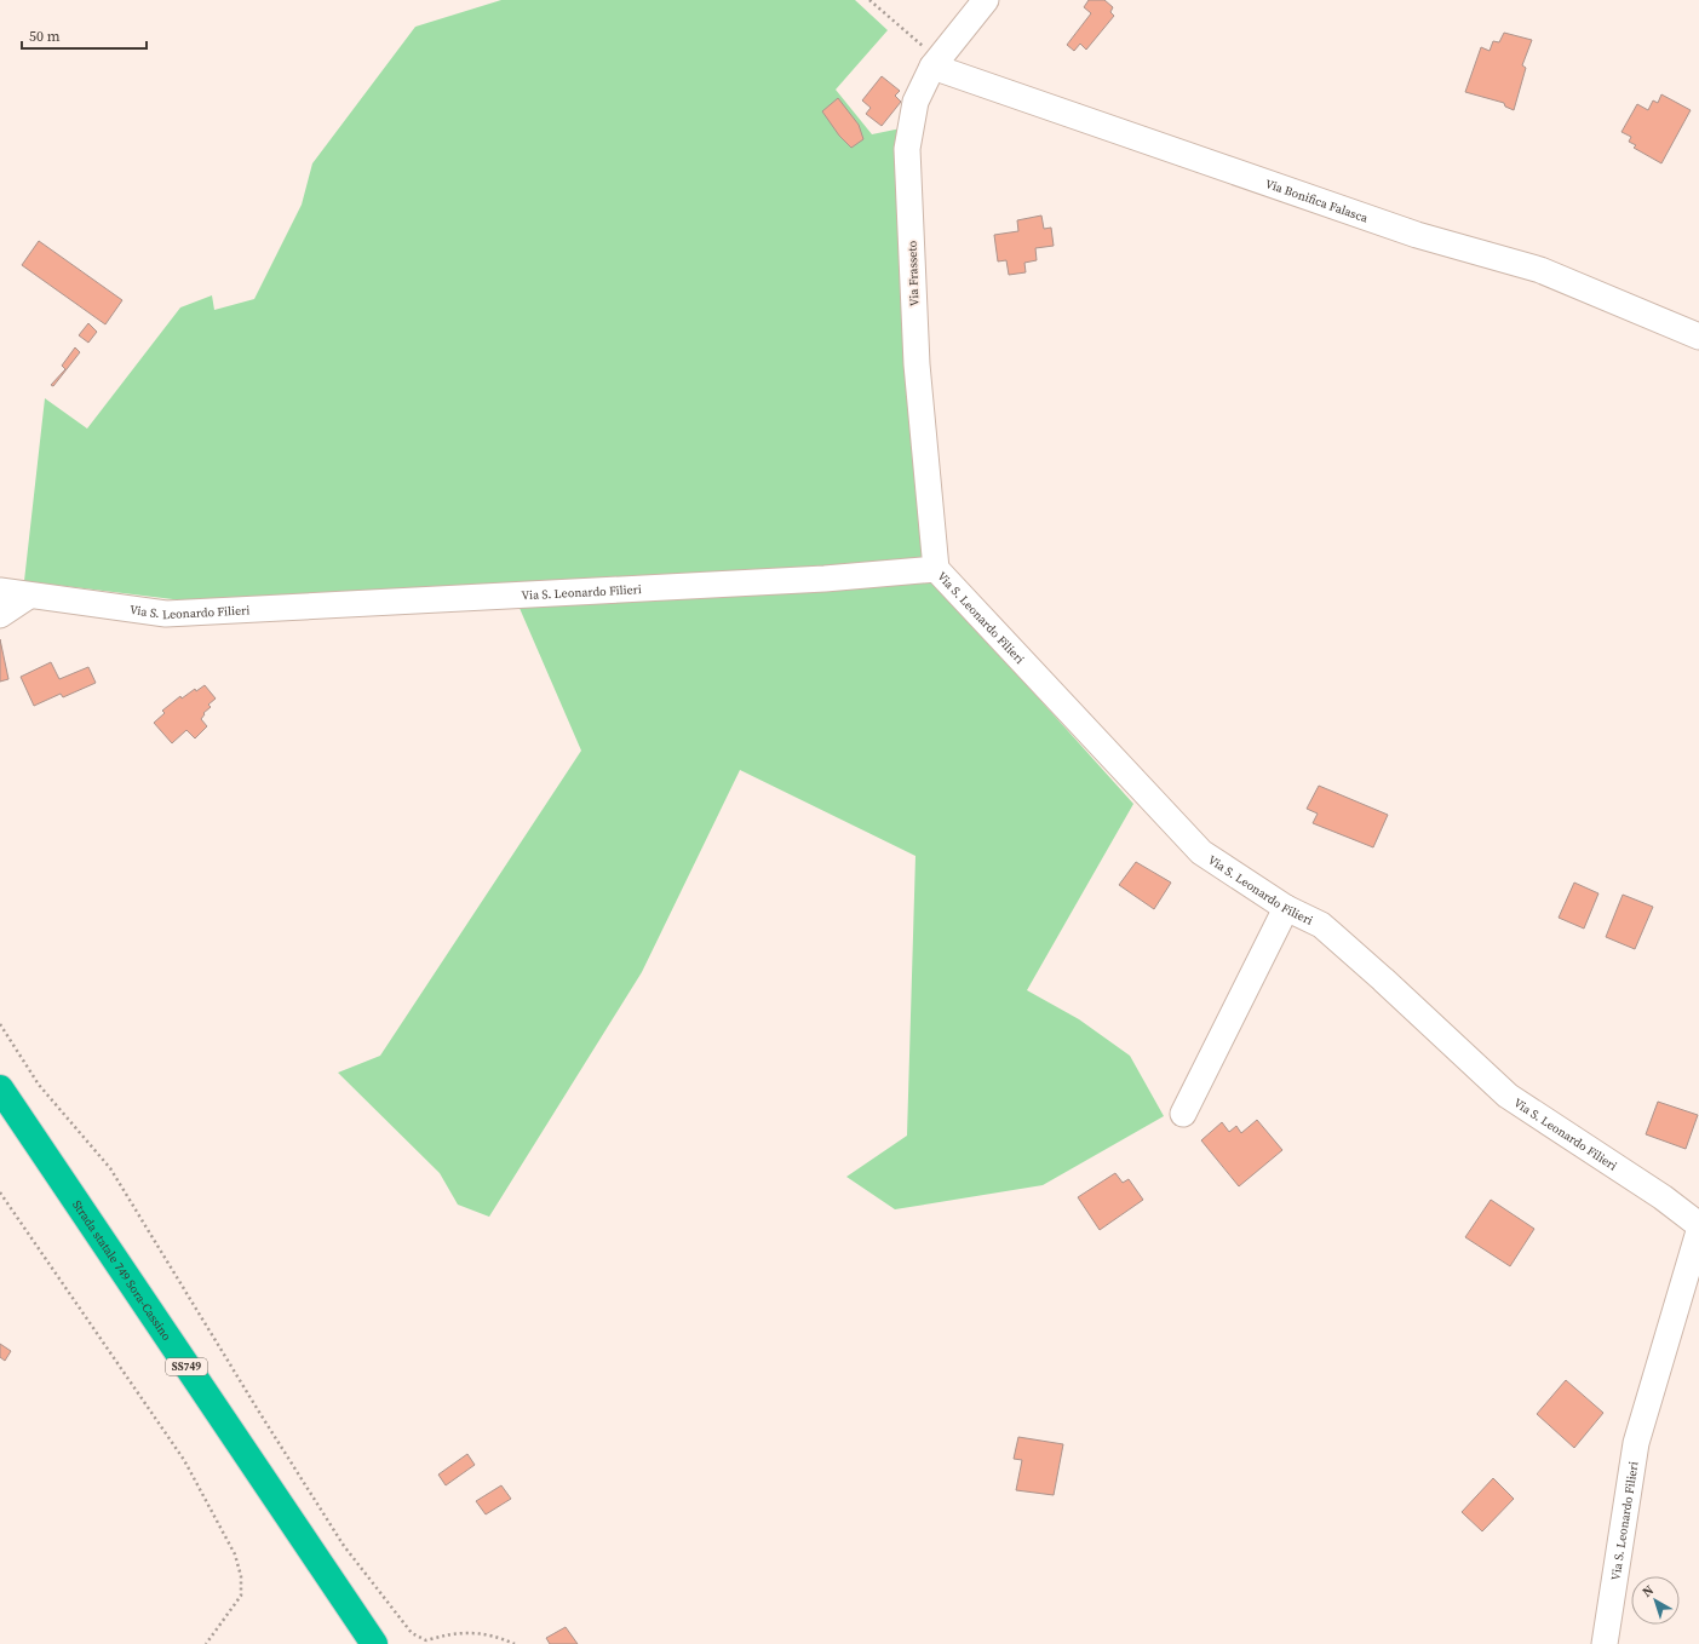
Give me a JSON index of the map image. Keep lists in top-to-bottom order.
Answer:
{
  "streets": {
    "highway": ["Strada statale 749 Sora-Cassino", "SS749"],
    "street": ["Via Bonifica Falasca", "Via Frasseto", "Via S. Leonardo Filieri"]
  },
  "crossings": [
    ["Via Bonifica Falasca", "Via Frasseto"],
    ["Via Frasseto", "Via S. Leonardo Filieri"]
  ],
  "scale_bar": "50 m",
  "north": "top left"
}
